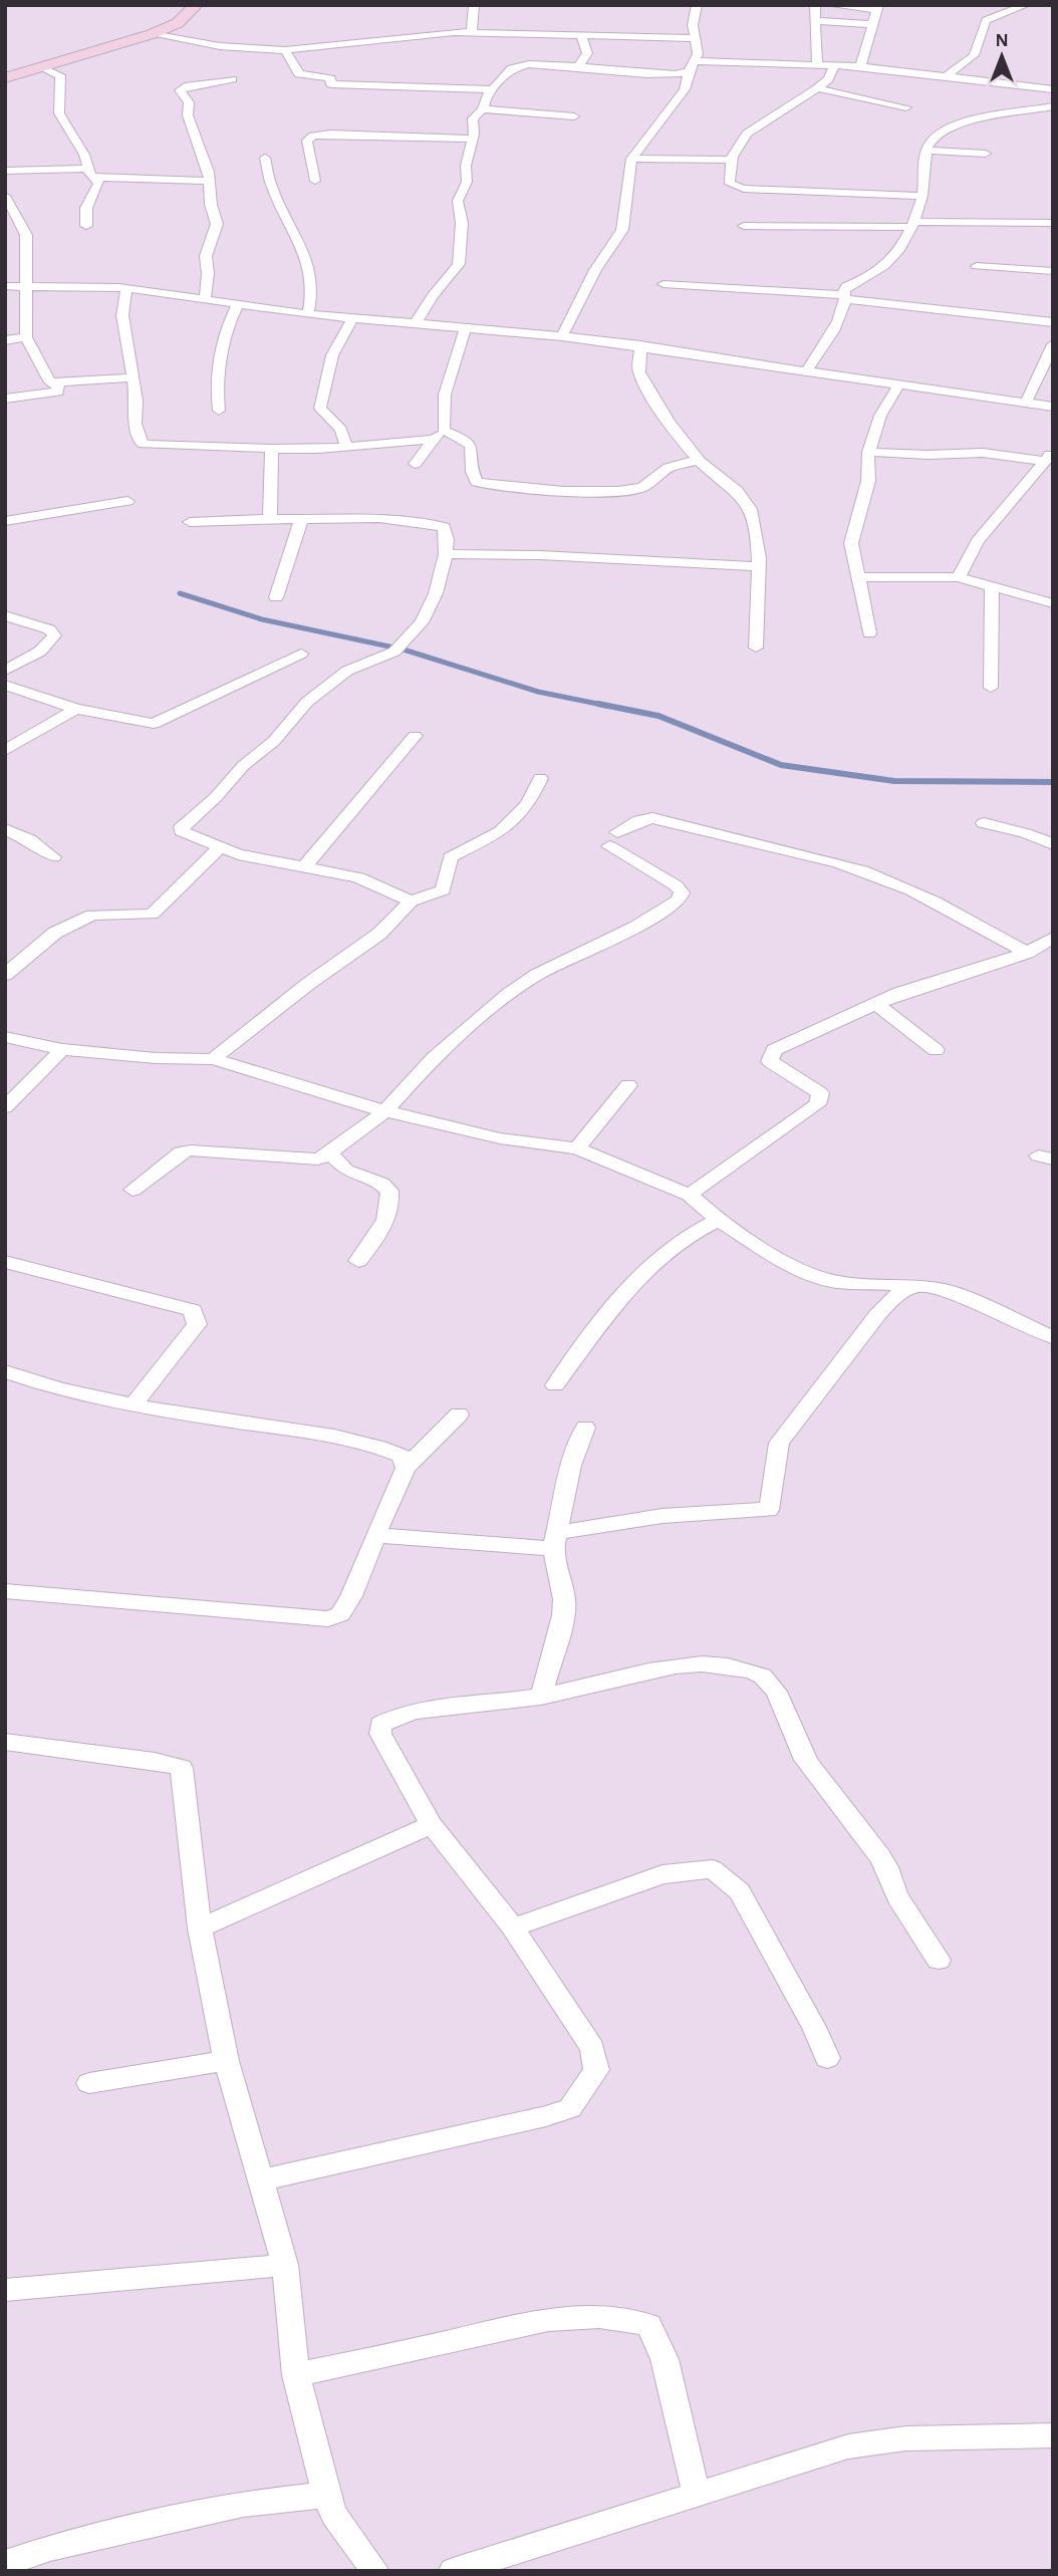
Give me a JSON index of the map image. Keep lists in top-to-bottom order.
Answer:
{
  "north": "top"
}
